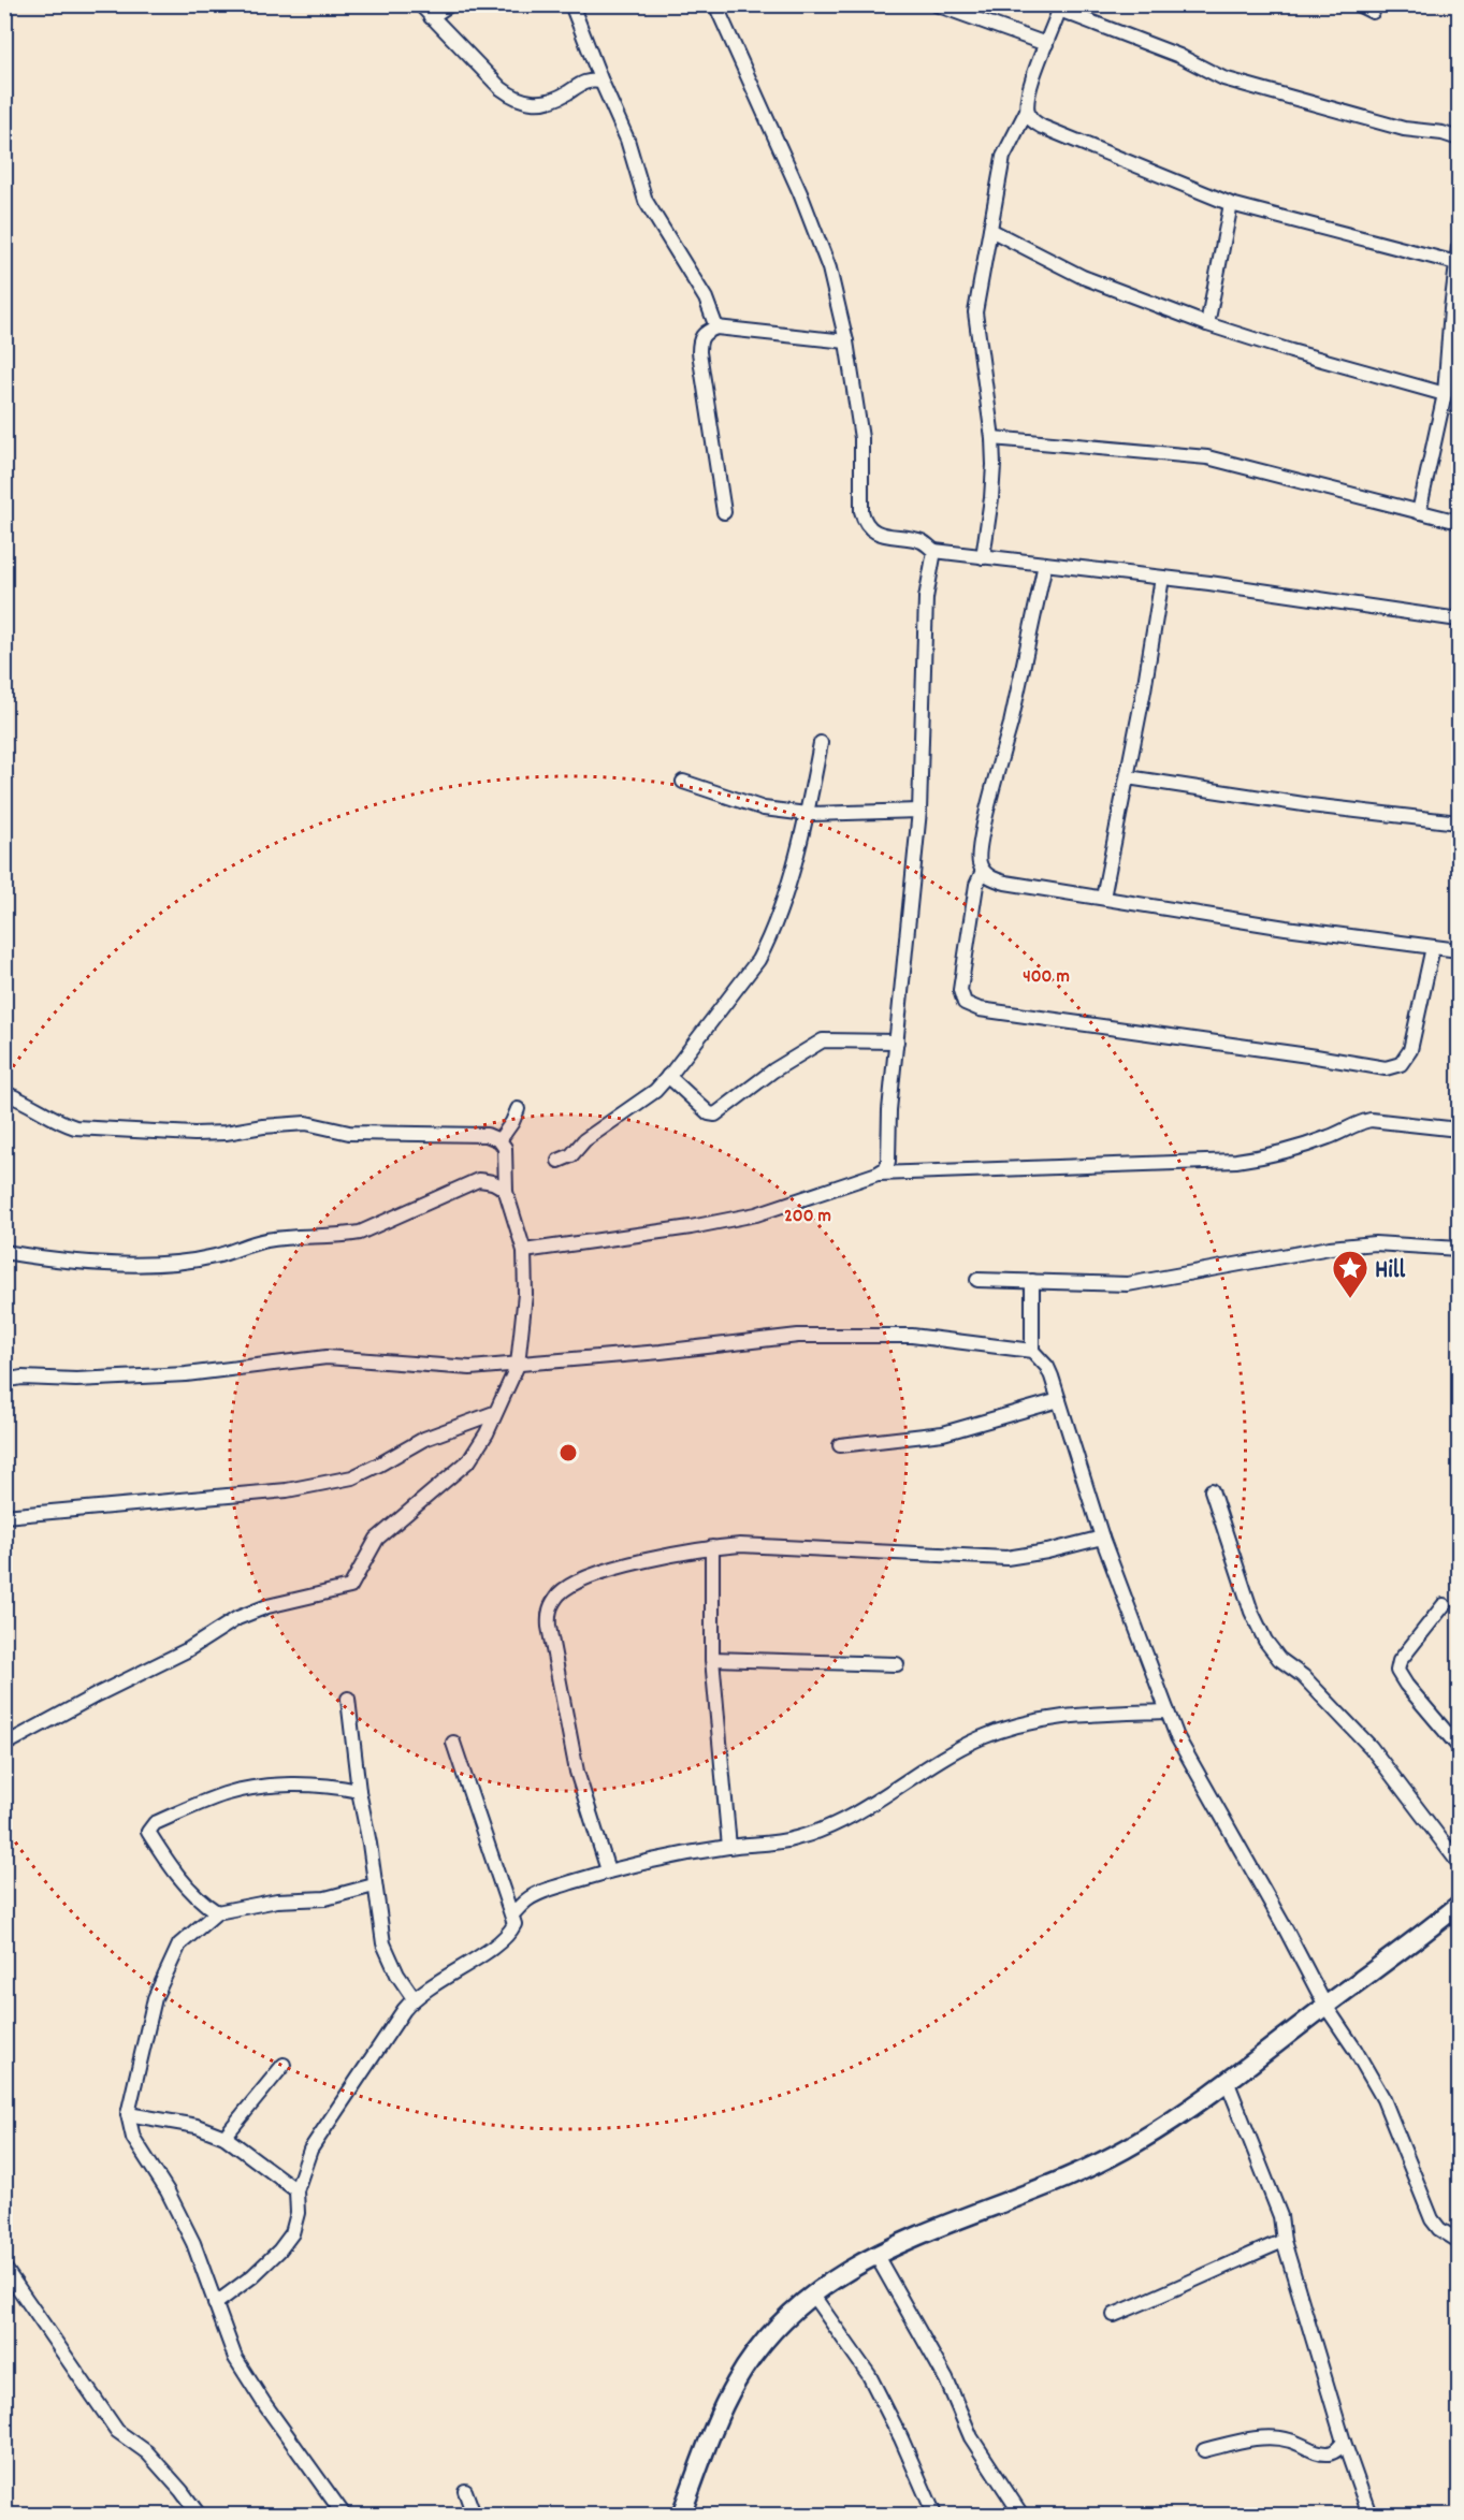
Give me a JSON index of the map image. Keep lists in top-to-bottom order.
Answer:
{
  "places": {
    "place": ["Hill"]
  },
  "rings": ["400 m", "200 m"]
}
